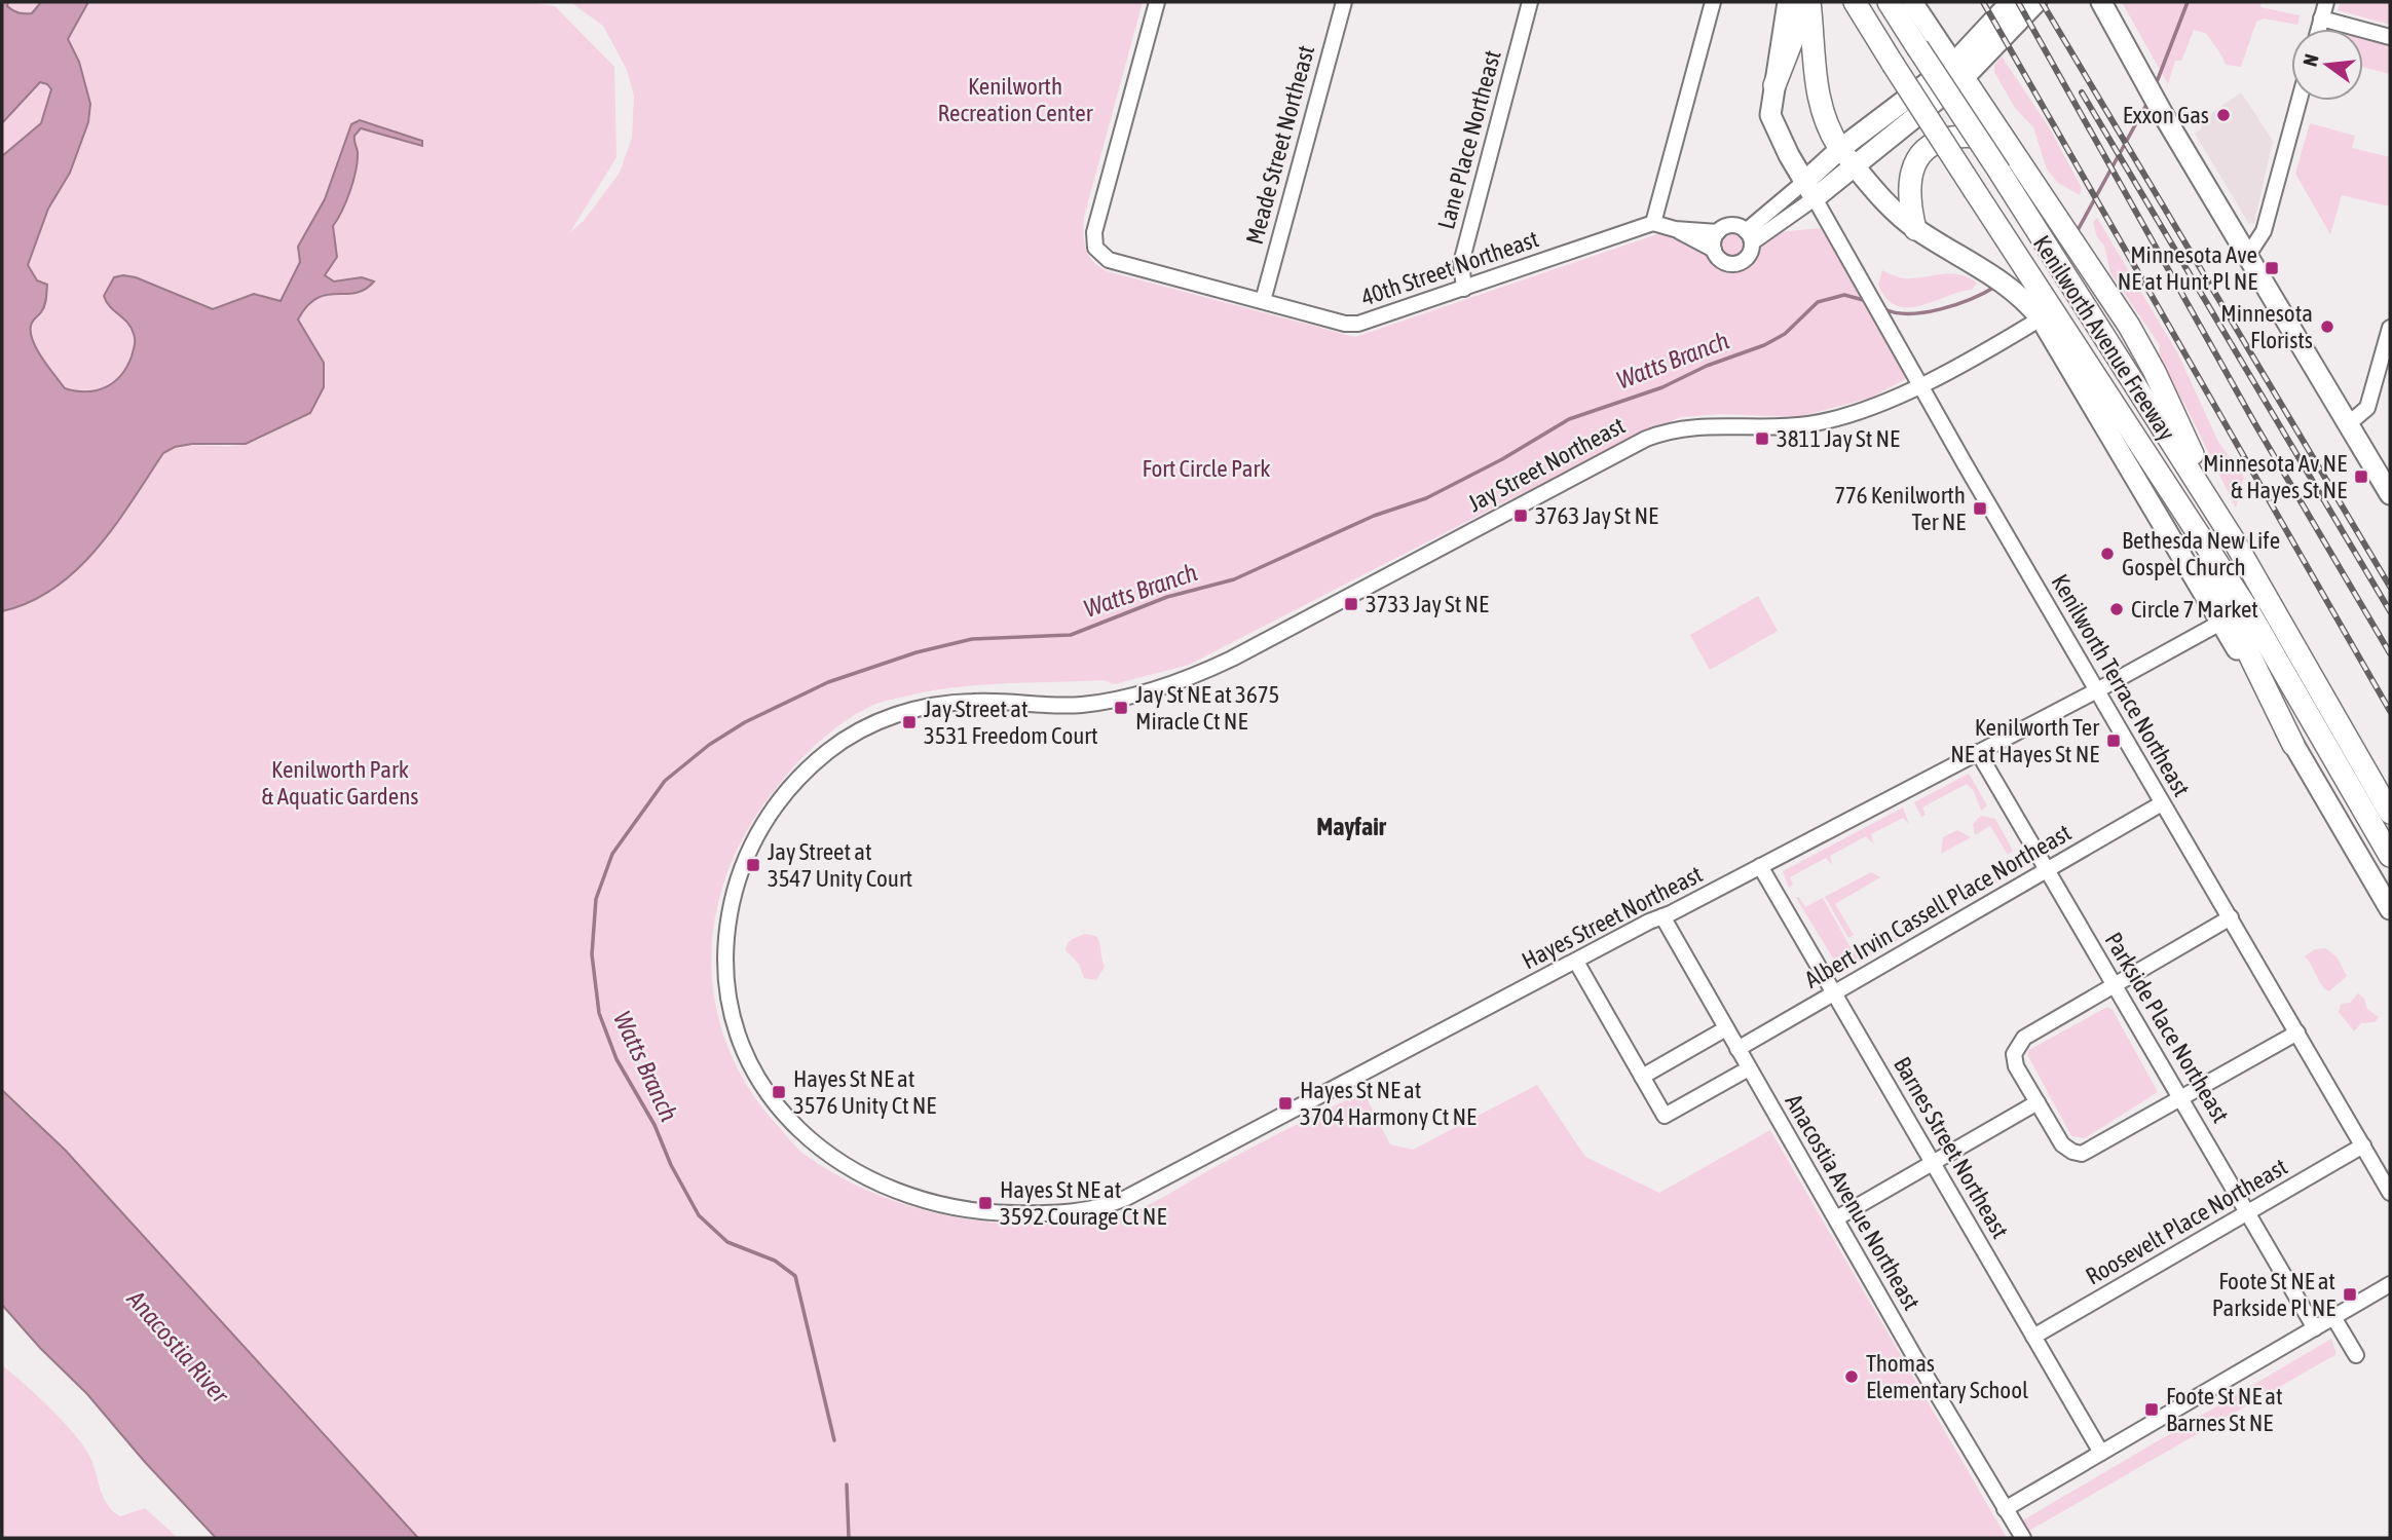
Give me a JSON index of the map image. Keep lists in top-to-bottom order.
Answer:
{
  "streets": {
    "highway": ["Kenilworth Avenue Freeway"],
    "street": [
      "Lane Place Northeast",
      "Meade Street Northeast",
      "40th Street Northeast",
      "Jay Street Northeast",
      "Kenilworth Terrace Northeast",
      "Albert Irvin Cassell Place Northeast",
      "Hayes Street Northeast",
      "Parkside Place Northeast",
      "Barnes Street Northeast",
      "Anacostia Avenue Northeast",
      "Roosevelt Place Northeast"
    ]
  },
  "crossings": [
    ["Lane Place Northeast", "40th Street Northeast"],
    ["Meade Street Northeast", "40th Street Northeast"],
    ["Jay Street Northeast", "Kenilworth Terrace Northeast"],
    ["Jay Street Northeast", "Hayes Street Northeast"],
    ["Kenilworth Terrace Northeast", "Albert Irvin Cassell Place Northeast"],
    ["Kenilworth Terrace Northeast", "Hayes Street Northeast"],
    ["Kenilworth Terrace Northeast", "Roosevelt Place Northeast"],
    ["Albert Irvin Cassell Place Northeast", "Parkside Place Northeast"],
    ["Albert Irvin Cassell Place Northeast", "Barnes Street Northeast"],
    ["Albert Irvin Cassell Place Northeast", "Anacostia Avenue Northeast"],
    ["Hayes Street Northeast", "Parkside Place Northeast"],
    ["Hayes Street Northeast", "Barnes Street Northeast"],
    ["Hayes Street Northeast", "Anacostia Avenue Northeast"],
    ["Parkside Place Northeast", "Roosevelt Place Northeast"],
    ["Barnes Street Northeast", "Roosevelt Place Northeast"]
  ],
  "districts": ["Mayfair"],
  "water": ["Watts Branch", "Anacostia River"],
  "parks": ["Kenilworth Recreation Center", "Fort Circle Park", "Kenilworth Park & Aquatic Gardens"],
  "places": {
    "other": [
      "Exxon Gas",
      "Minnesota Florists",
      "Bethesda New Life Gospel Church",
      "Circle 7 Market",
      "Thomas Elementary School"
    ],
    "transit": [
      "Minnesota Ave NE at Hunt Pl NE",
      "3811 Jay St NE",
      "Minnesota Av NE & Hayes St NE",
      "776 Kenilworth Ter NE",
      "3763 Jay St NE",
      "3733 Jay St NE",
      "Jay St NE at 3675 Miracle Ct NE",
      "Jay Street at 3531 Freedom Court",
      "Kenilworth Ter NE at Hayes St NE",
      "Jay Street at 3547 Unity Court",
      "Hayes St NE at 3576 Unity Ct NE",
      "Hayes St NE at 3704 Harmony Ct NE",
      "Hayes St NE at 3592 Courage Ct NE",
      "Foote St NE at Parkside Pl NE",
      "Foote St NE at Barnes St NE"
    ]
  },
  "north": "left"
}
